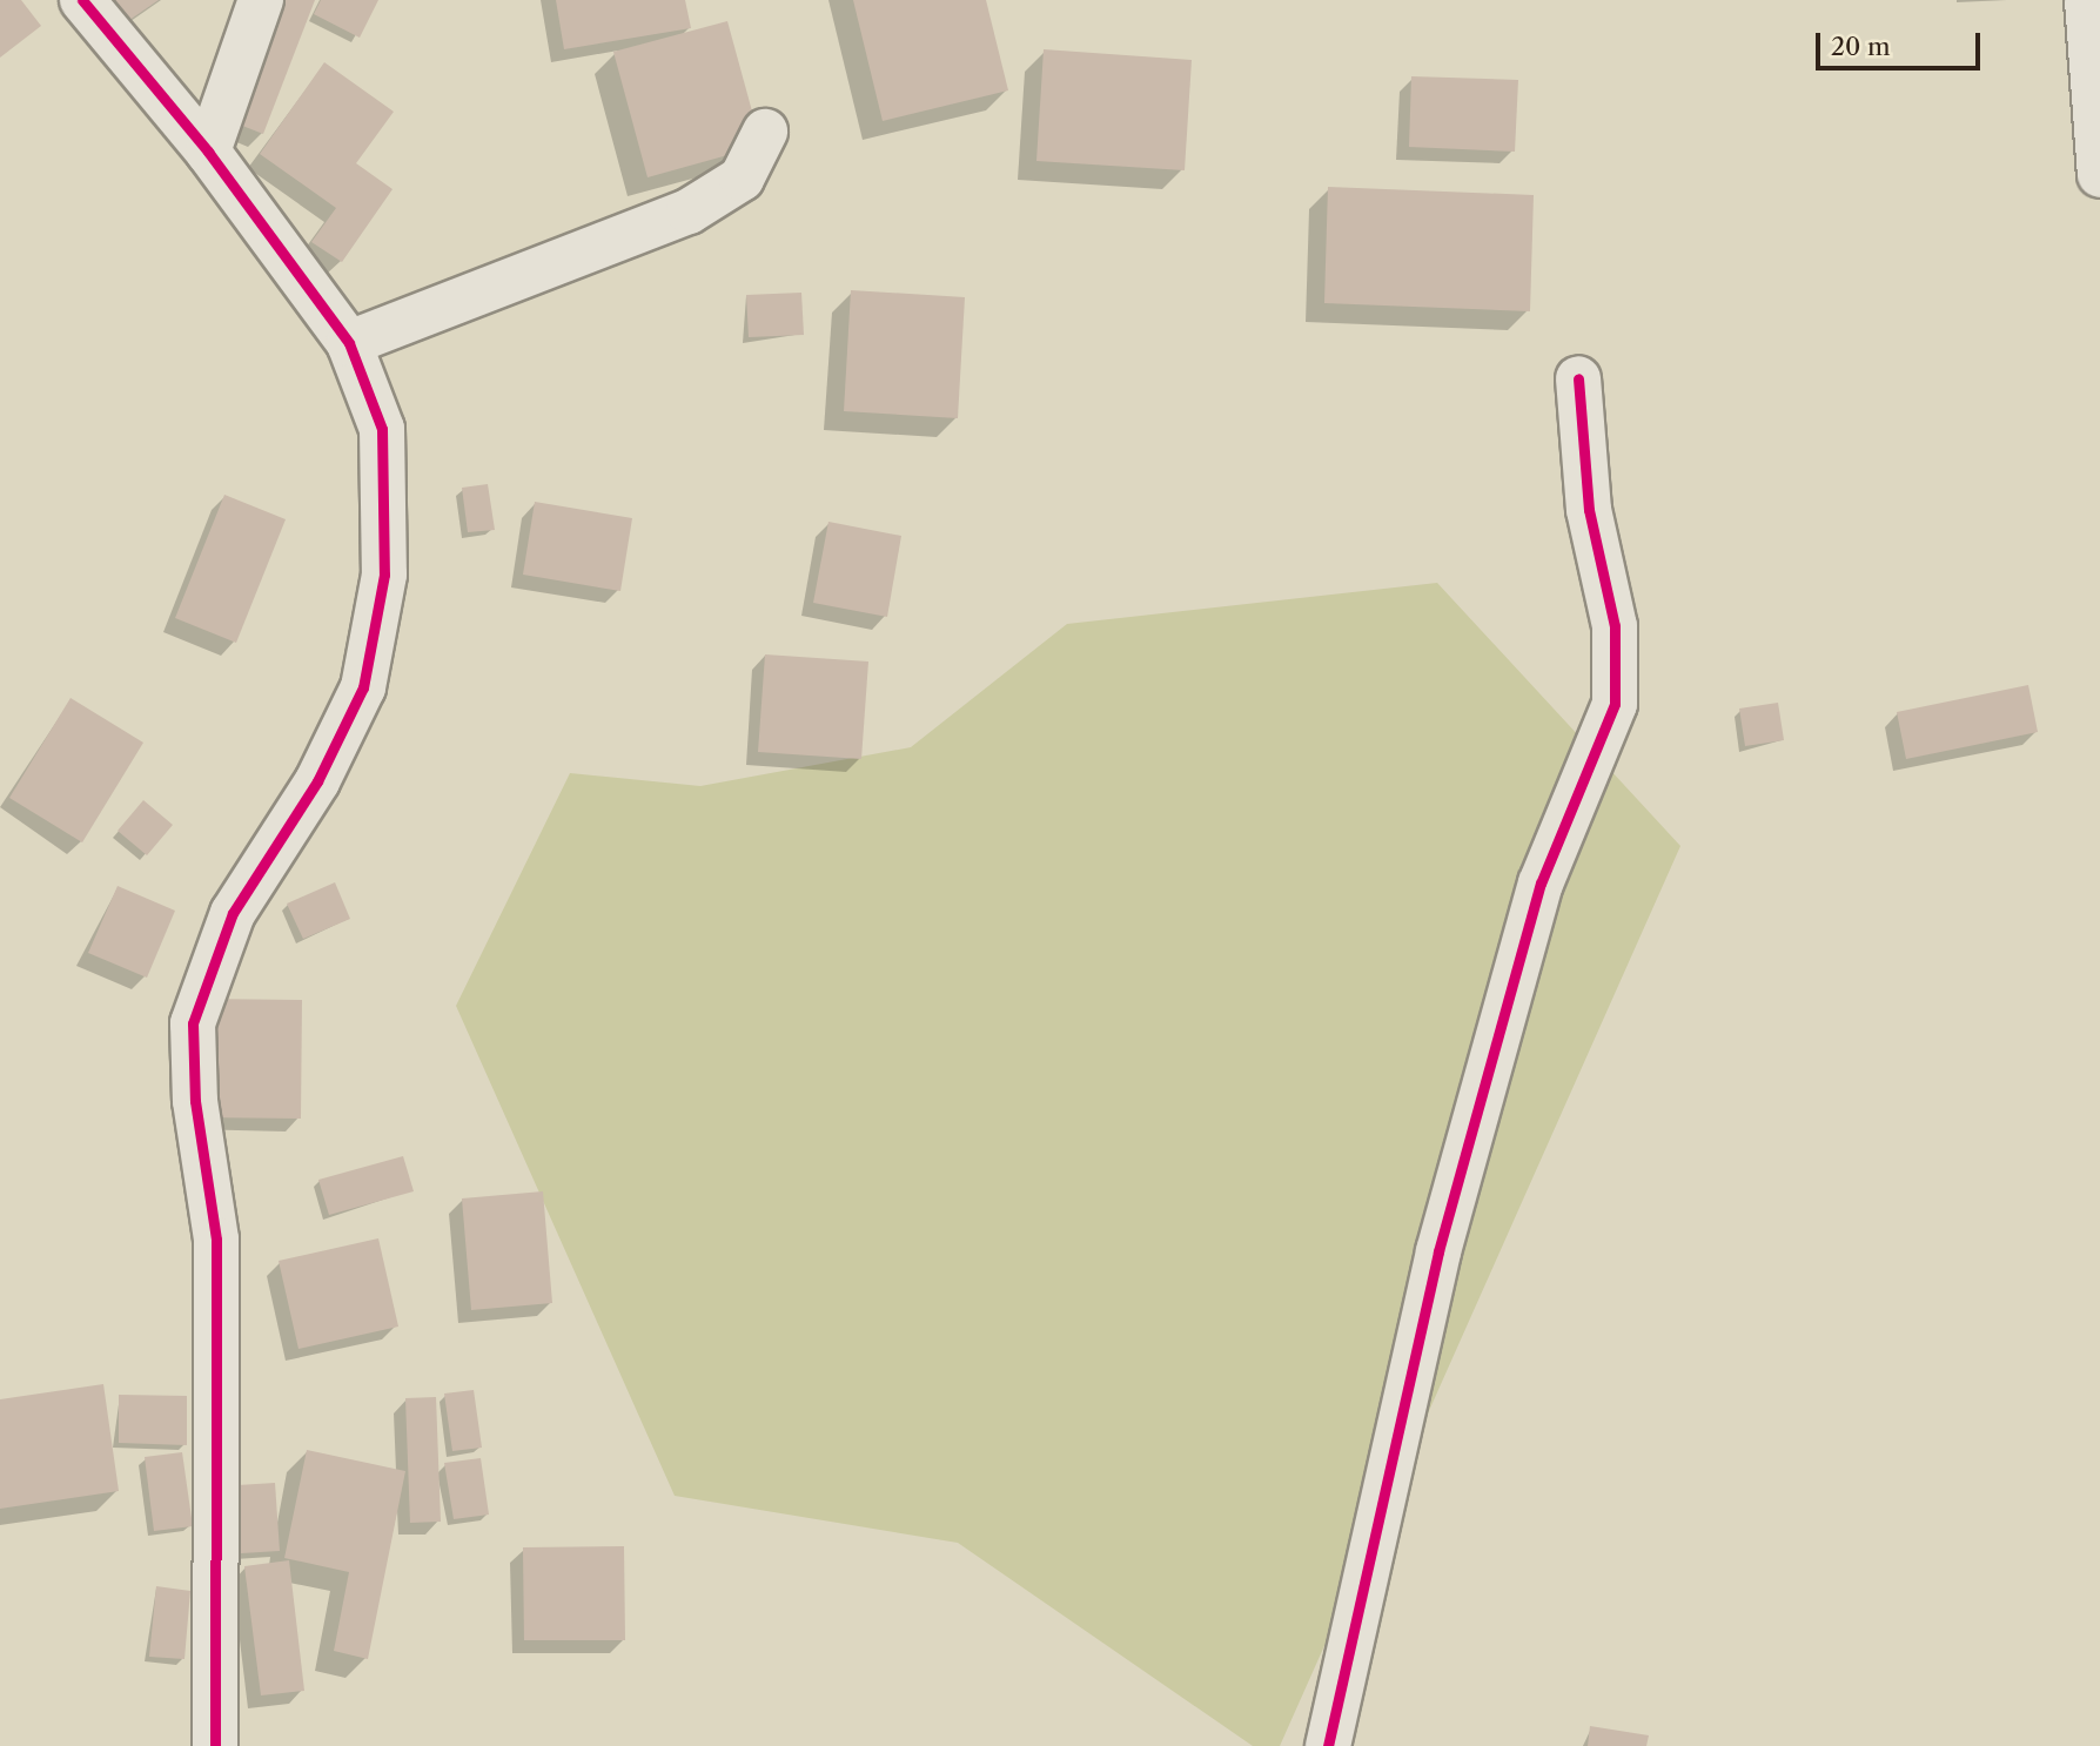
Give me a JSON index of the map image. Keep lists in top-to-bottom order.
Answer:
{
  "scale_bar": "20 m"
}
